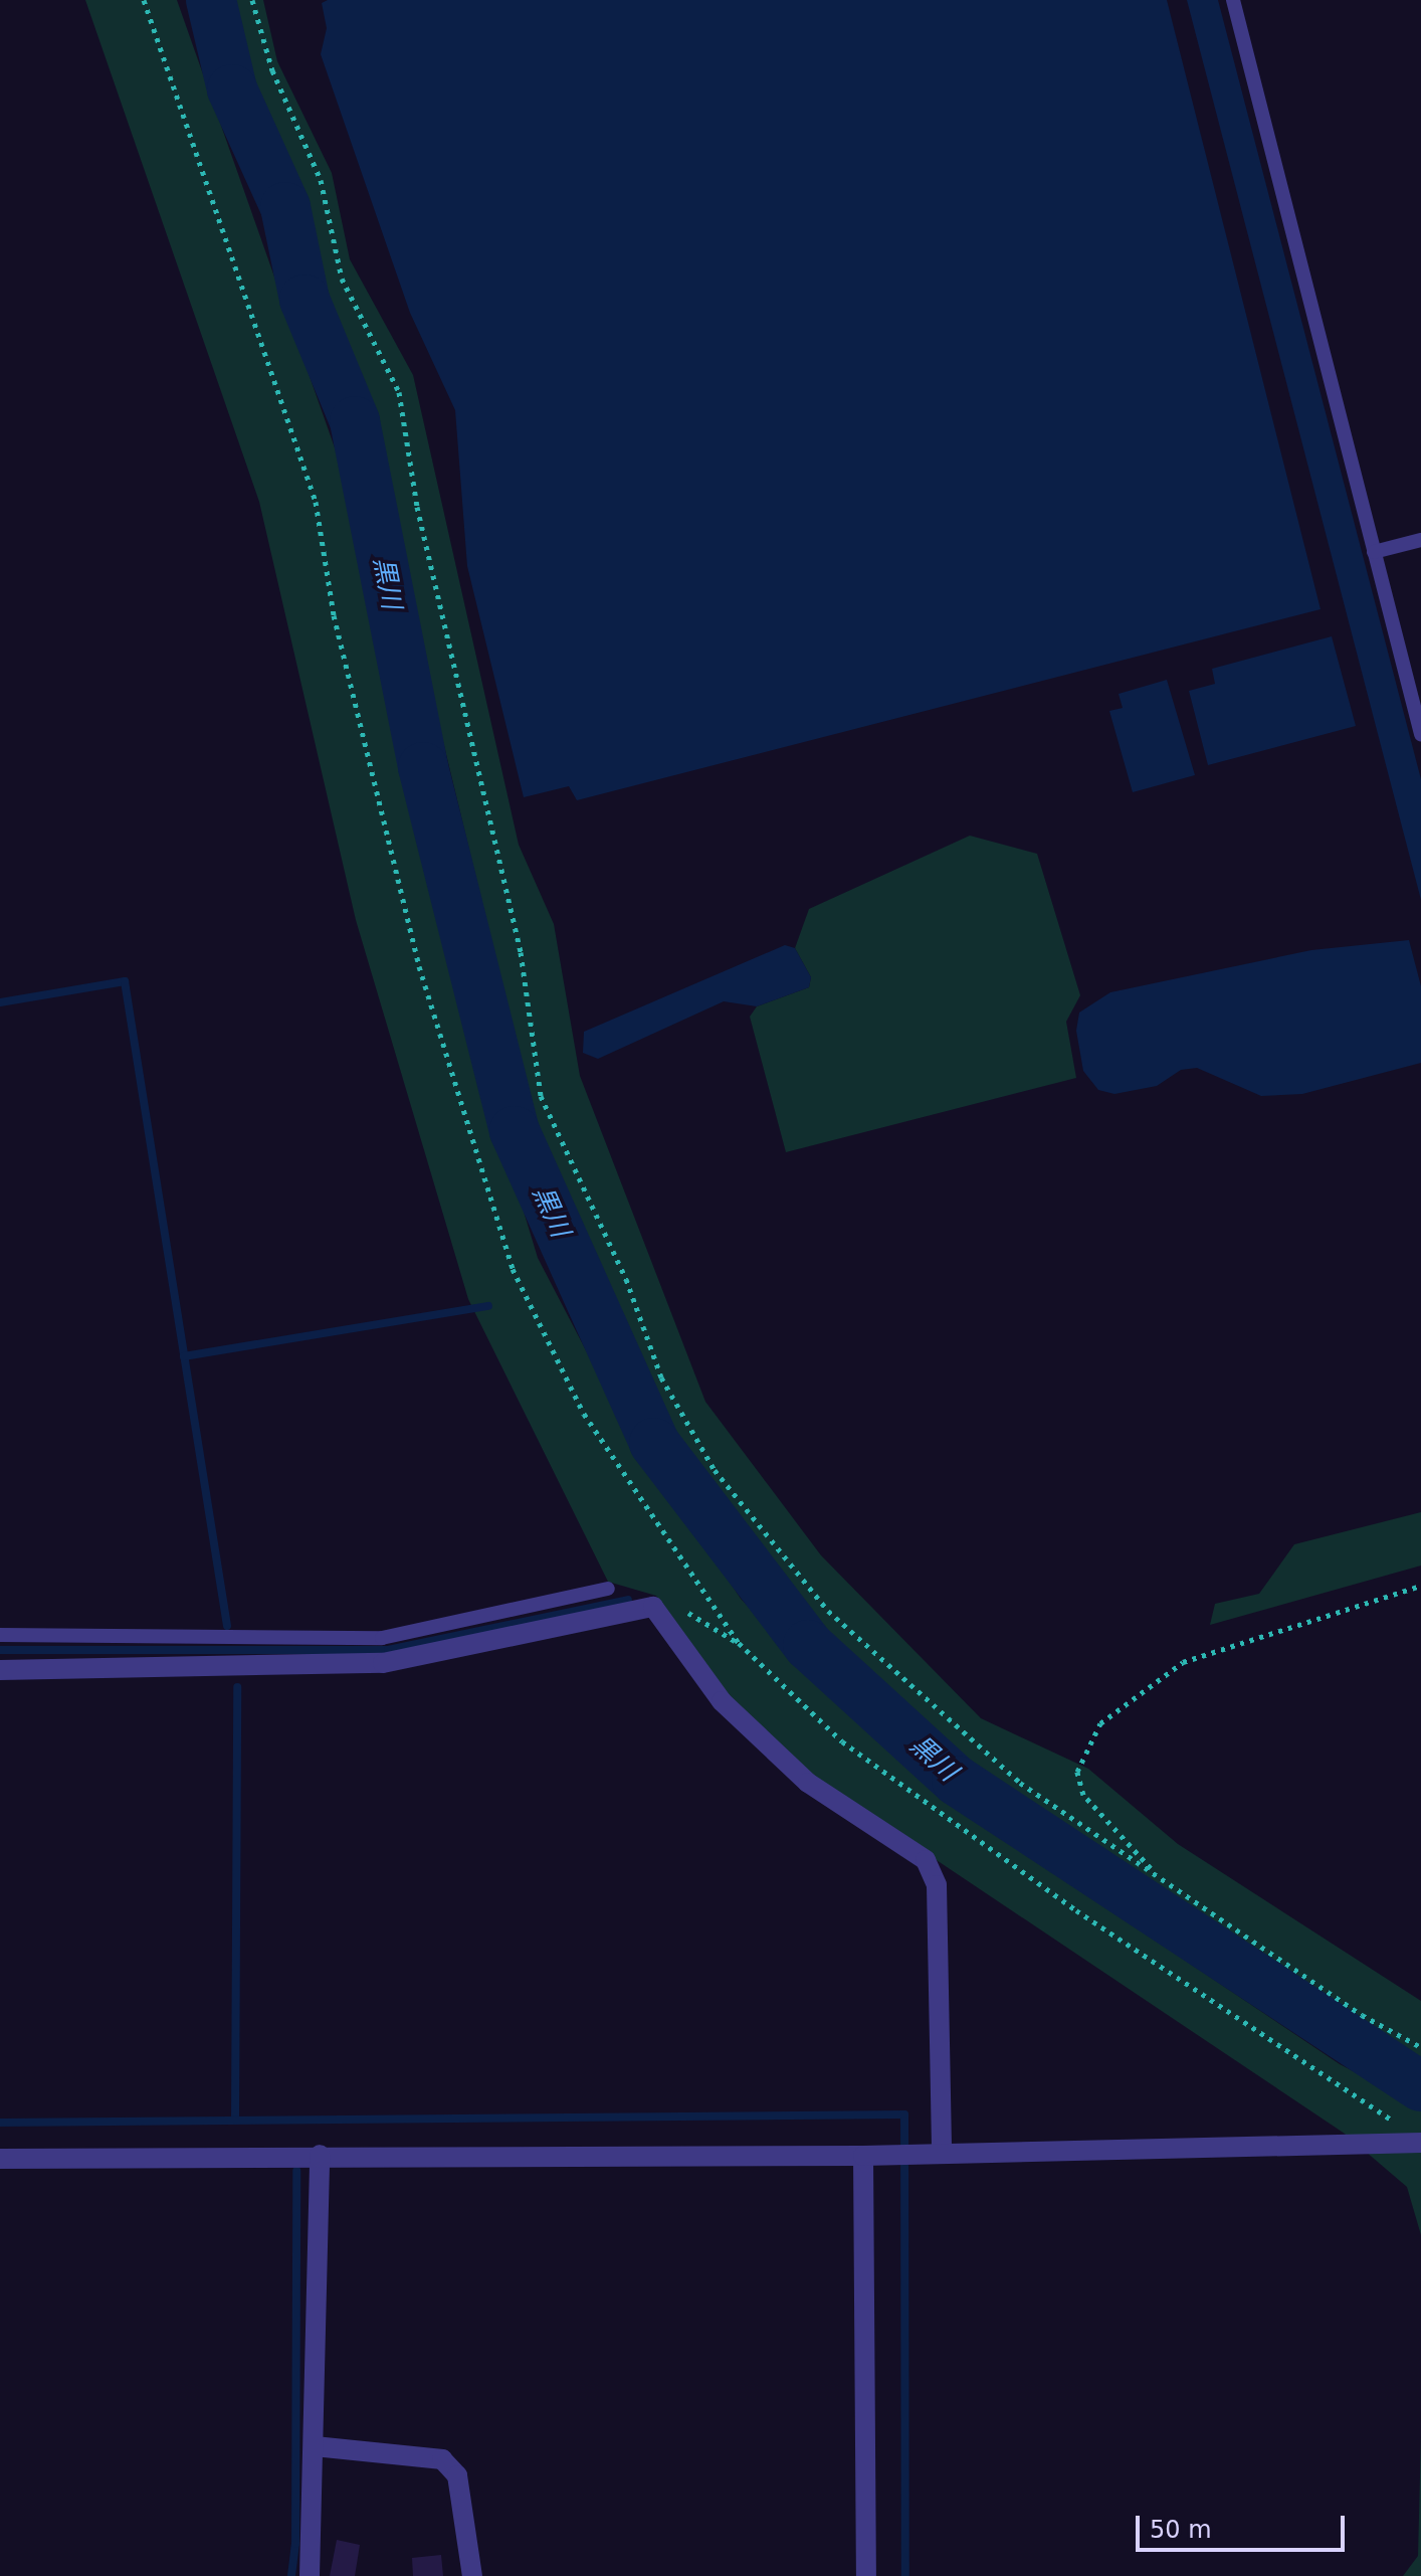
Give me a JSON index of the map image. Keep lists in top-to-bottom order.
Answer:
{
  "water": ["黒川"],
  "scale_bar": "50 m"
}
